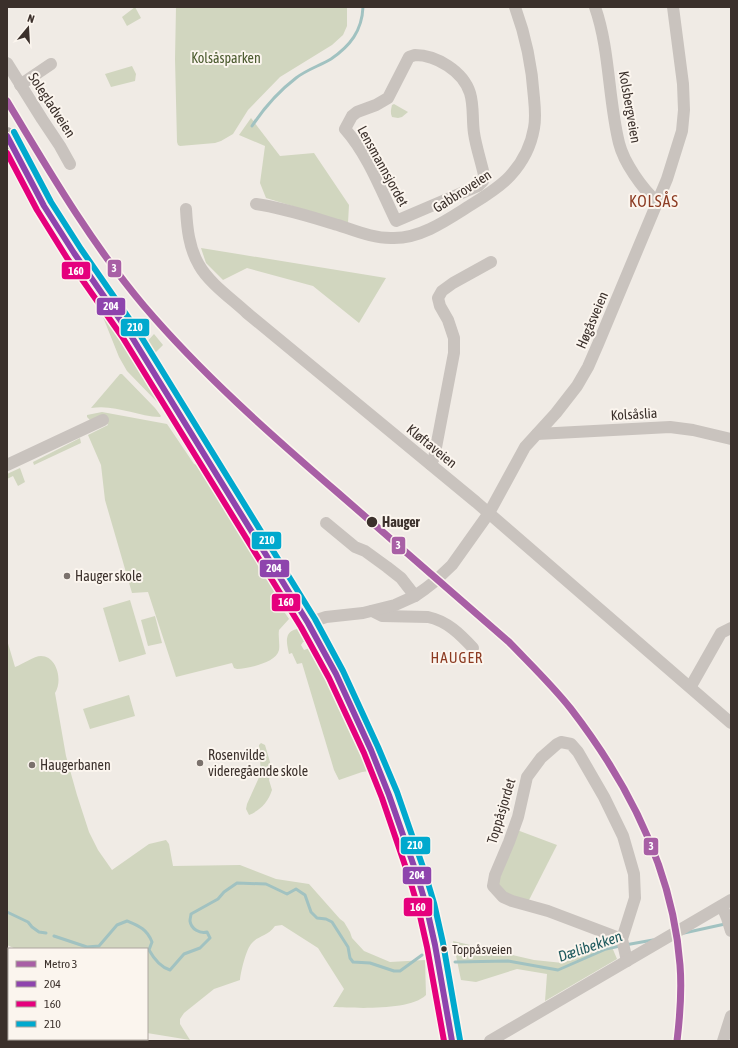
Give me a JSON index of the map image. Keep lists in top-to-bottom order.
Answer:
{
  "streets": {
    "street": [
      "Solegladveien",
      "Kolsbergveien",
      "Lensmannsjordet",
      "Gabbroveien",
      "Høgåsveien",
      "Kolsåslia",
      "Kløftaveien",
      "Toppåsjordet"
    ]
  },
  "crossings": [
    ["Kolsbergveien", "Høgåsveien"],
    ["Lensmannsjordet", "Gabbroveien"],
    ["Høgåsveien", "Kolsåslia"],
    ["Høgåsveien", "Kløftaveien"]
  ],
  "districts": ["KOLSÅS", "HAUGER"],
  "water": ["Dælibekken"],
  "parks": ["Kolsåsparken"],
  "places": [
    "Hauger",
    "Hauger skole",
    "Rosenvilde videregående skole",
    "Haugerbanen",
    "Toppåsveien"
  ],
  "lines": [
    "metro line 3",
    "transit line 210",
    "transit line 204",
    "transit line 160"
  ],
  "legend": [
    "Metro 3",
    "204",
    "160",
    "210"
  ],
  "north": "top"
}
